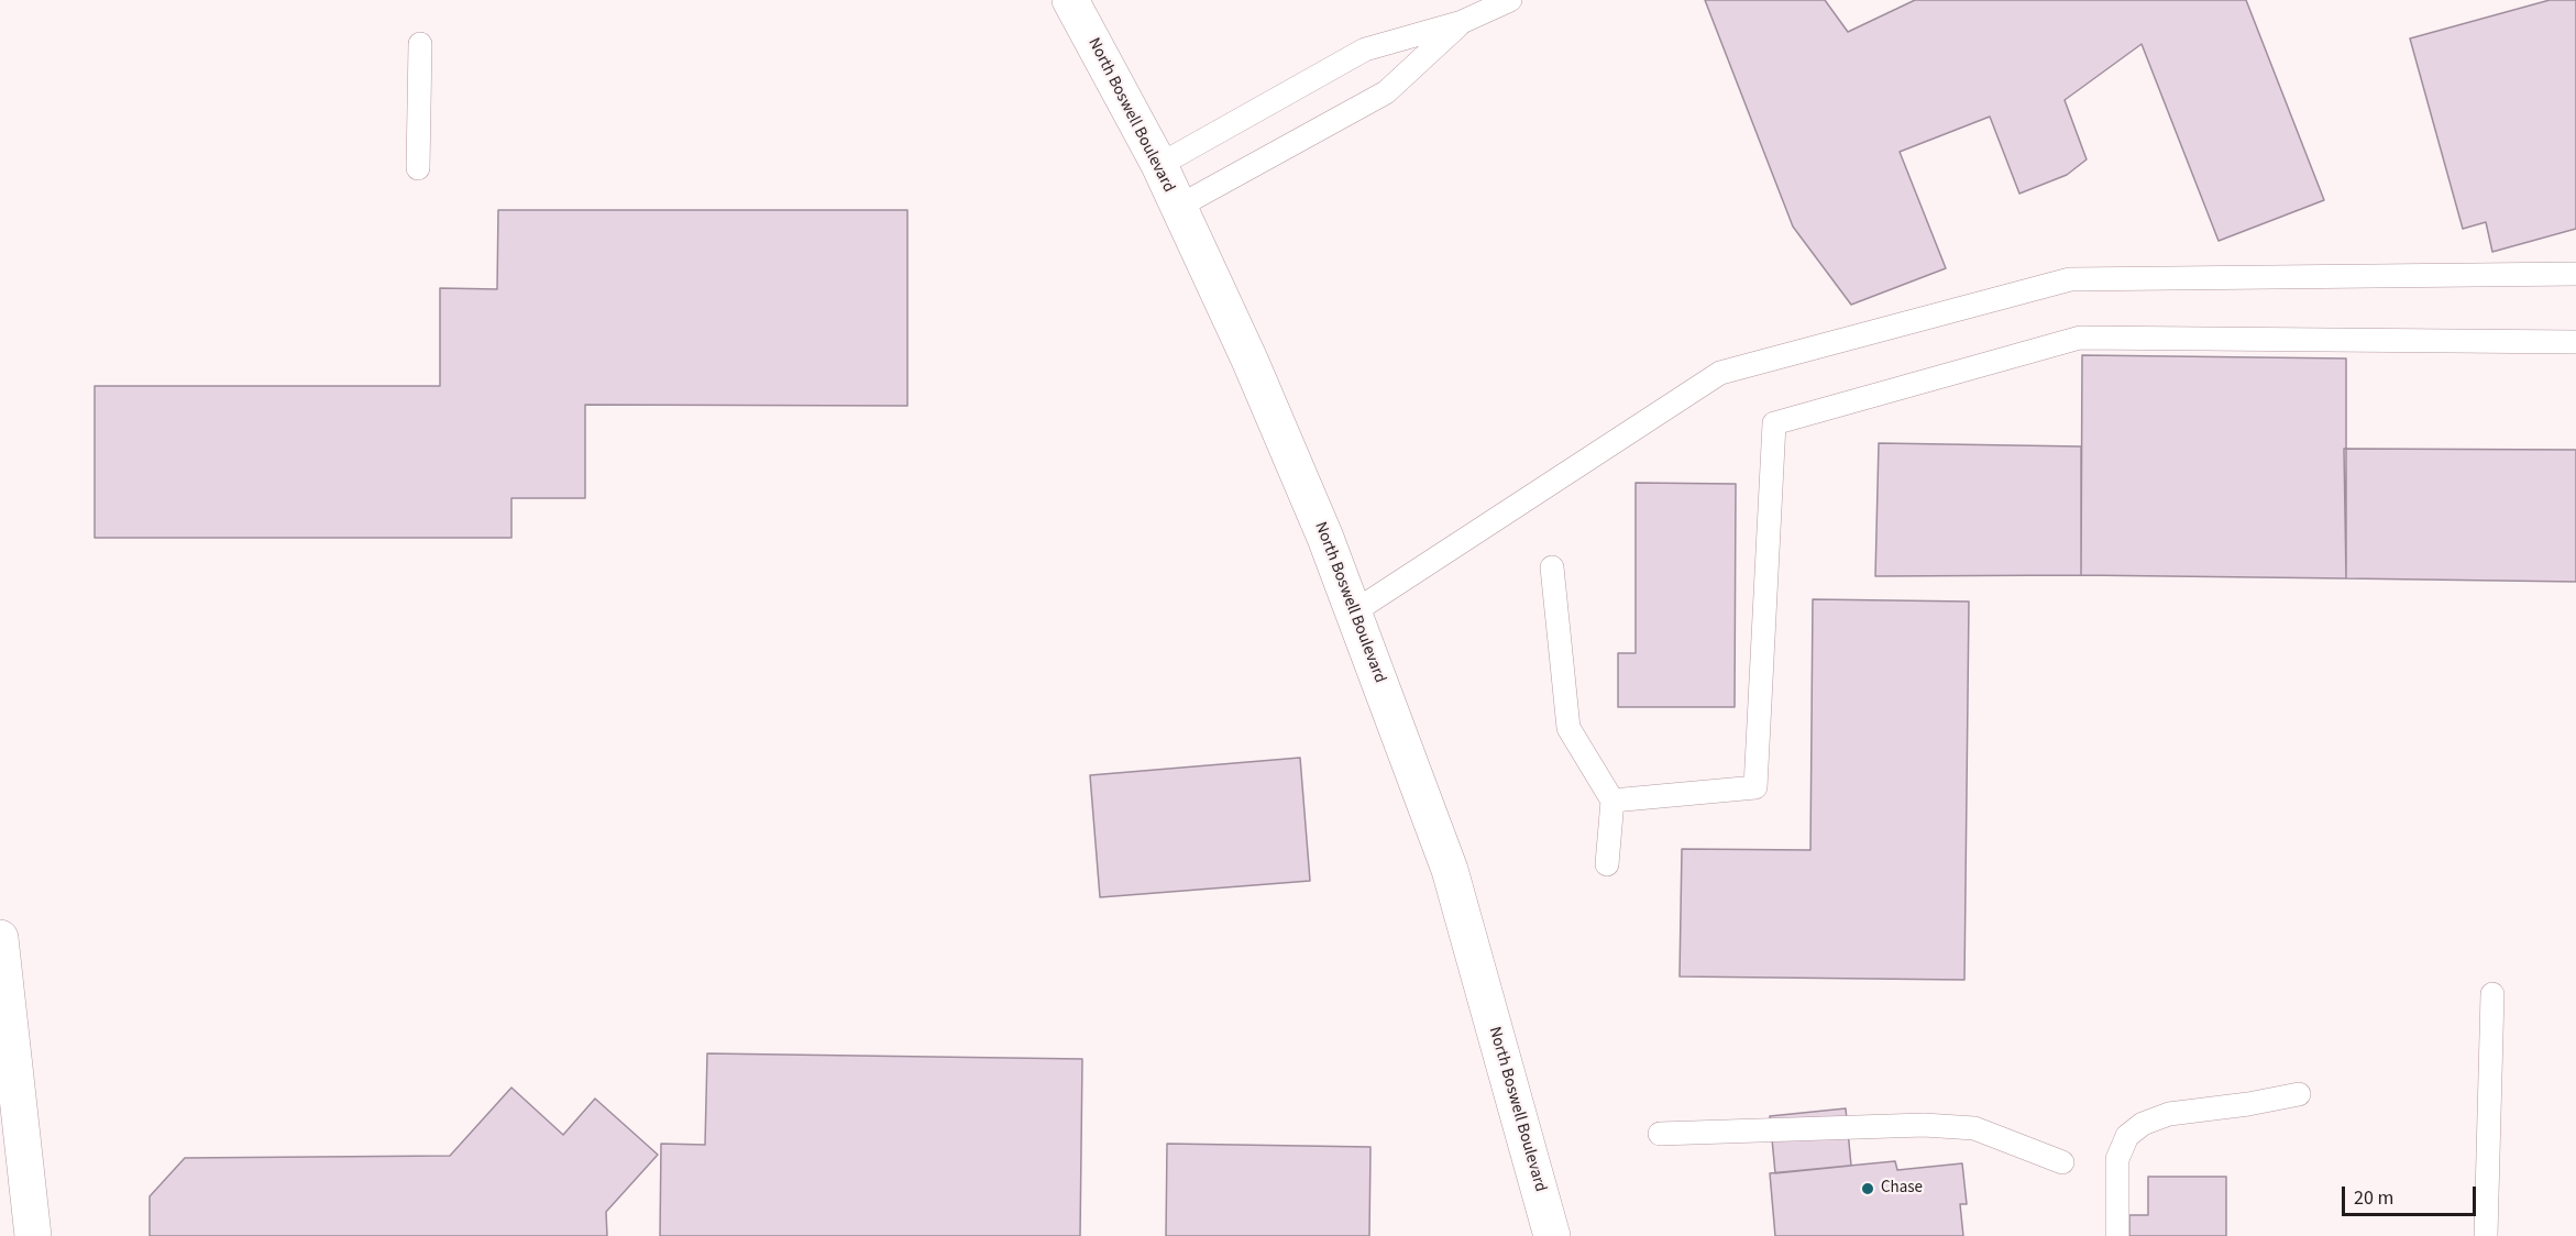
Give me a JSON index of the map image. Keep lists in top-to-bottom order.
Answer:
{
  "streets": {
    "street": ["North Boswell Boulevard"]
  },
  "places": ["Chase"],
  "scale_bar": "20 m"
}
